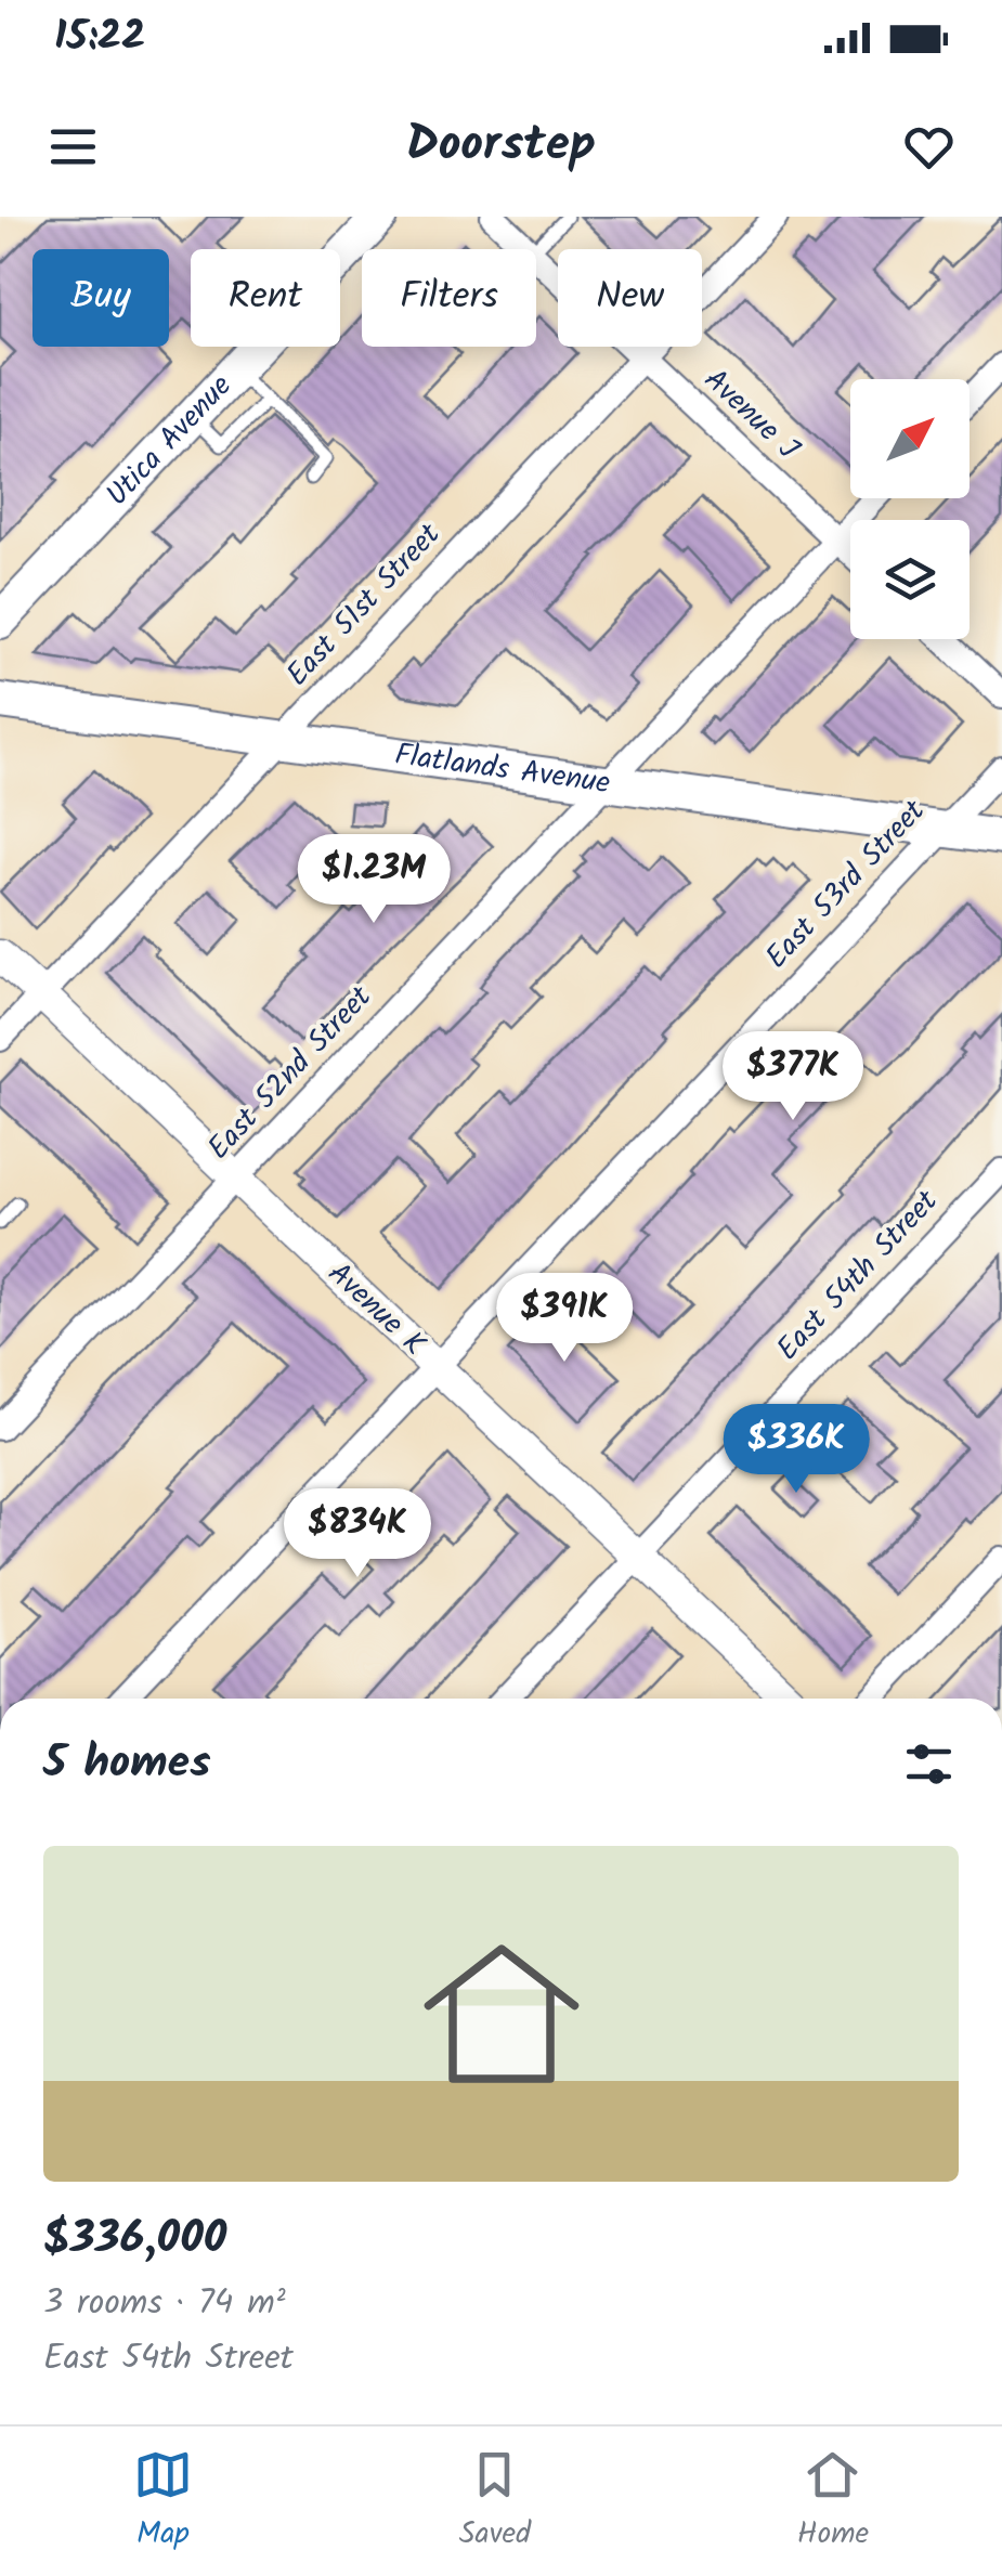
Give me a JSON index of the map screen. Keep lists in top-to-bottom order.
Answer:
{
  "streets": {
    "main road": ["Utica Avenue", "Flatlands Avenue"],
    "street": [
      "Avenue J",
      "East 51st Street",
      "East 53rd Street",
      "East 52nd Street",
      "East 54th Street",
      "Avenue K"
    ]
  },
  "crossings": [
    ["Avenue J", "East 51st Street"],
    ["Avenue J", "East 52nd Street"],
    ["East 51st Street", "Flatlands Avenue"],
    ["East 51st Street", "Avenue K"],
    ["Flatlands Avenue", "East 53rd Street"],
    ["Flatlands Avenue", "East 52nd Street"],
    ["East 53rd Street", "Avenue K"],
    ["East 52nd Street", "Avenue K"],
    ["East 54th Street", "Avenue K"]
  ],
  "north": "top right",
  "page": {
    "status": "15:22",
    "header": "Doorstep",
    "chip": [
      "Buy",
      "Rent",
      "Filters",
      "New"
    ],
    "price": [
      "$1.23M",
      "$377K",
      "$391K",
      "$336K",
      "$834K"
    ],
    "heading": "5 homes",
    "list": [
      {
        "name": "$336,000",
        "note": "3 rooms · 74 m² · East 54th Street"
      }
    ],
    "tabs": ["Map", "Saved", "Home"]
  }
}
